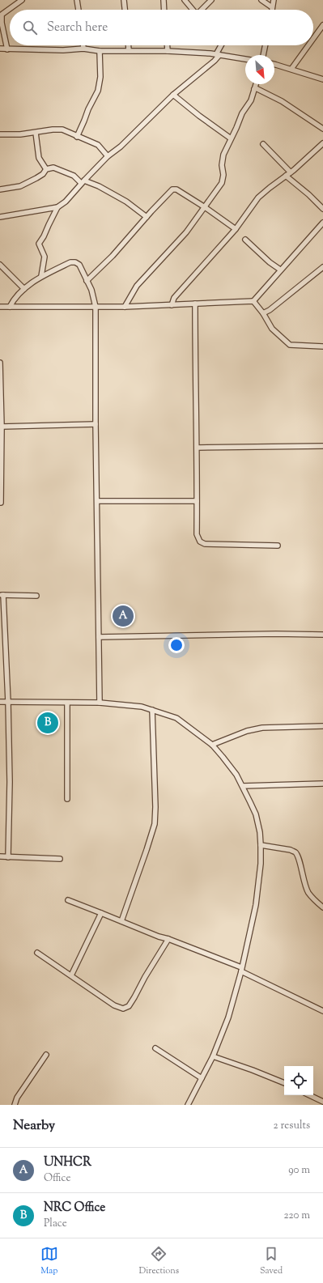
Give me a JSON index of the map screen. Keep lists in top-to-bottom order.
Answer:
{
  "north": "bottom right",
  "page": {
    "search": "Search here",
    "pins": ["A", "B"],
    "heading": ["Nearby", "2 results"],
    "list": [
      {
        "mark": "A",
        "name": "UNHCR",
        "note": "Office",
        "value": "90 m"
      },
      {
        "mark": "B",
        "name": "NRC Office",
        "note": "Place",
        "value": "220 m"
      }
    ],
    "nav": ["Map", "Directions", "Saved"]
  }
}
